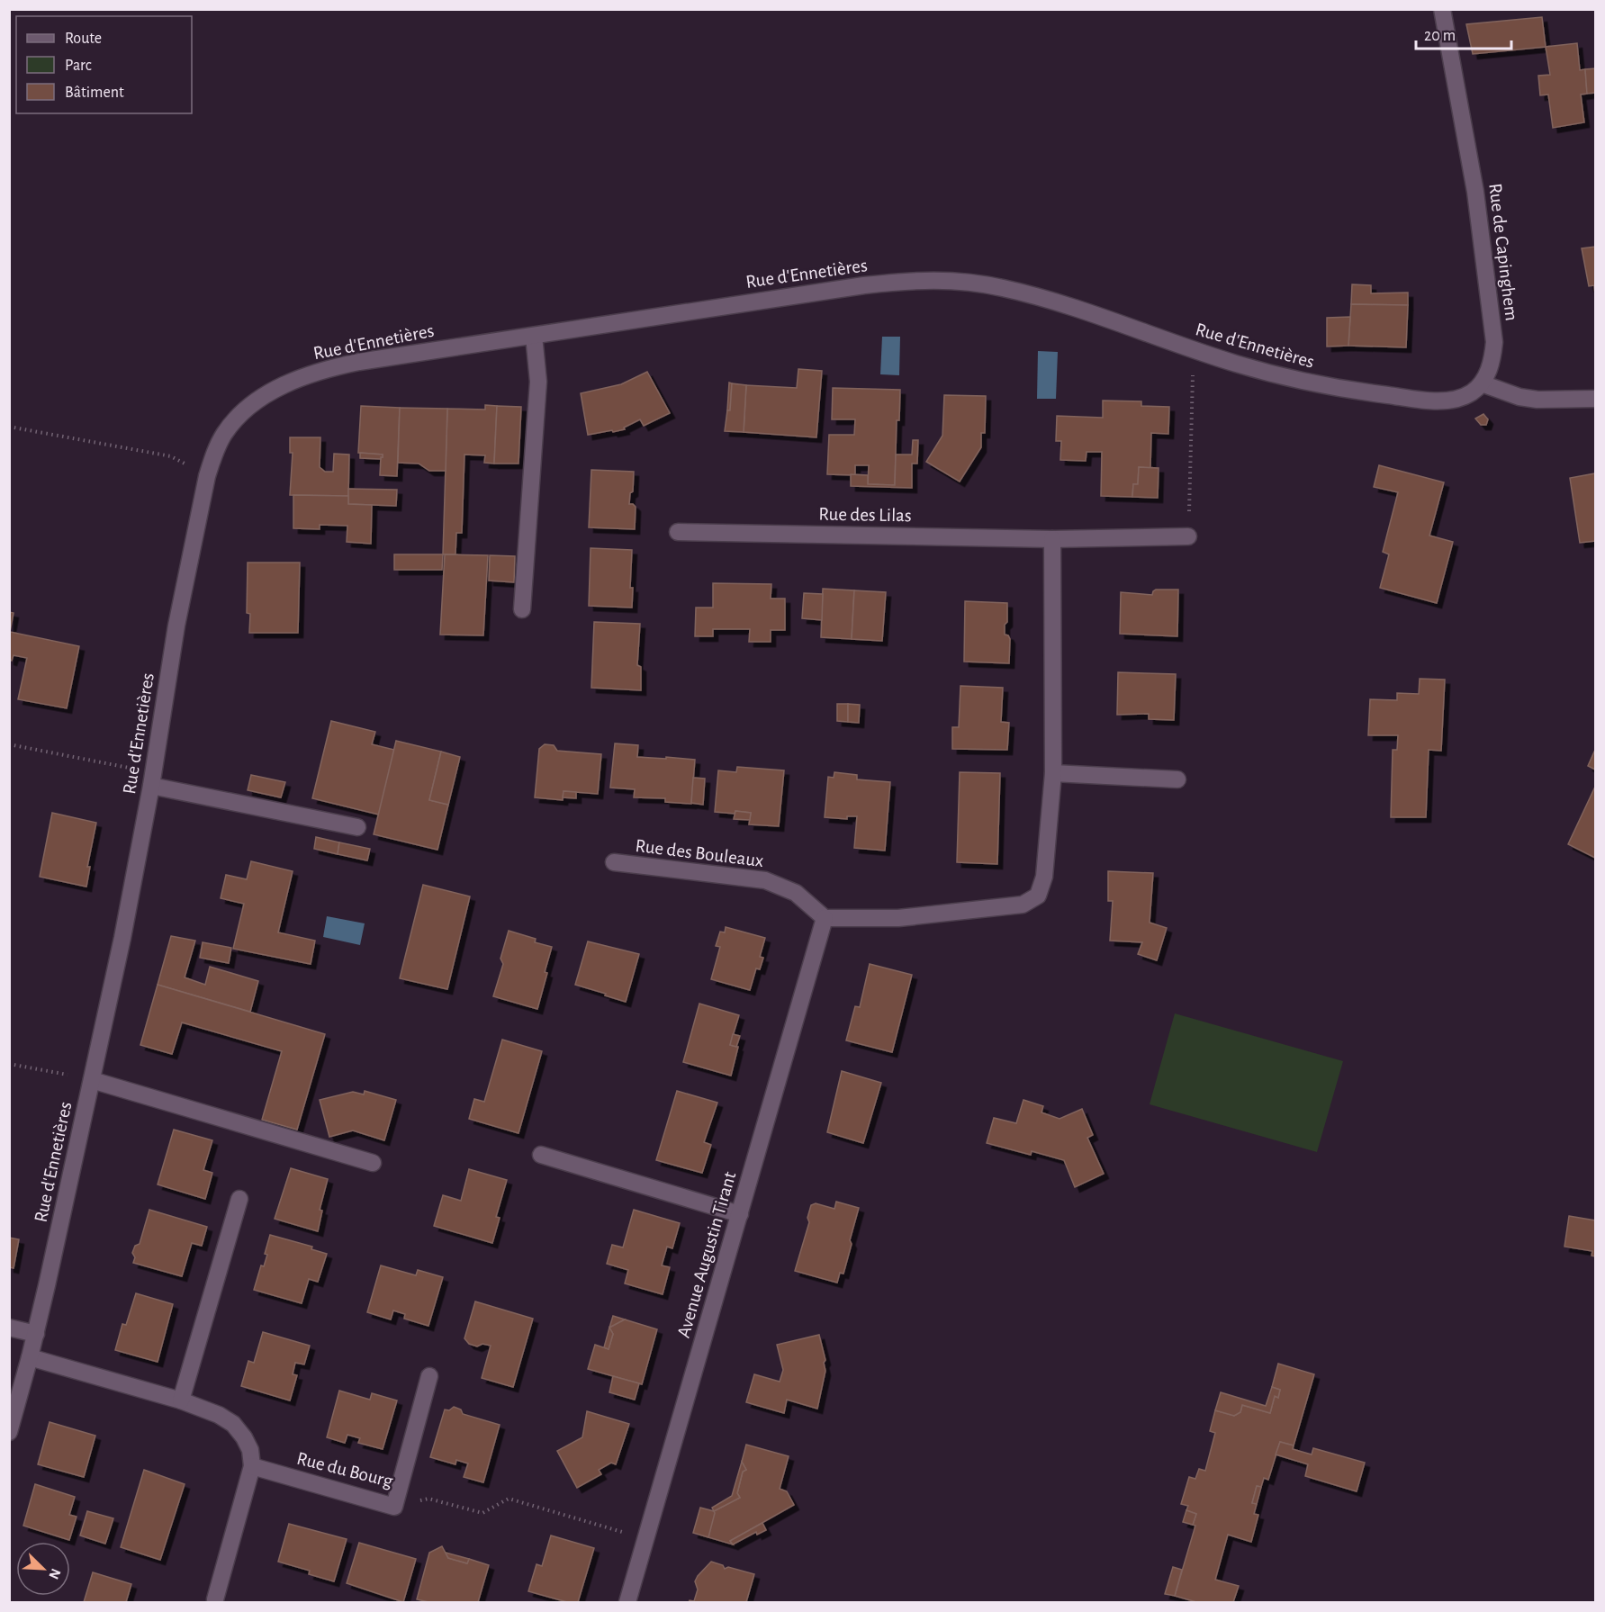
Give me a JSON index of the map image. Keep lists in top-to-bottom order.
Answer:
{
  "streets": {
    "street": [
      "Rue de Capinghem",
      "Rue d'Ennetières",
      "Rue des Lilas",
      "Rue des Bouleaux",
      "Avenue Augustin Tirant",
      "Rue du Bourg"
    ]
  },
  "crossings": [
    ["Rue de Capinghem", "Rue d'Ennetières"],
    ["Rue des Bouleaux", "Avenue Augustin Tirant"]
  ],
  "legend": ["Route", "Parc", "Bâtiment"],
  "scale_bar": "20 m",
  "north": "bottom right"
}
